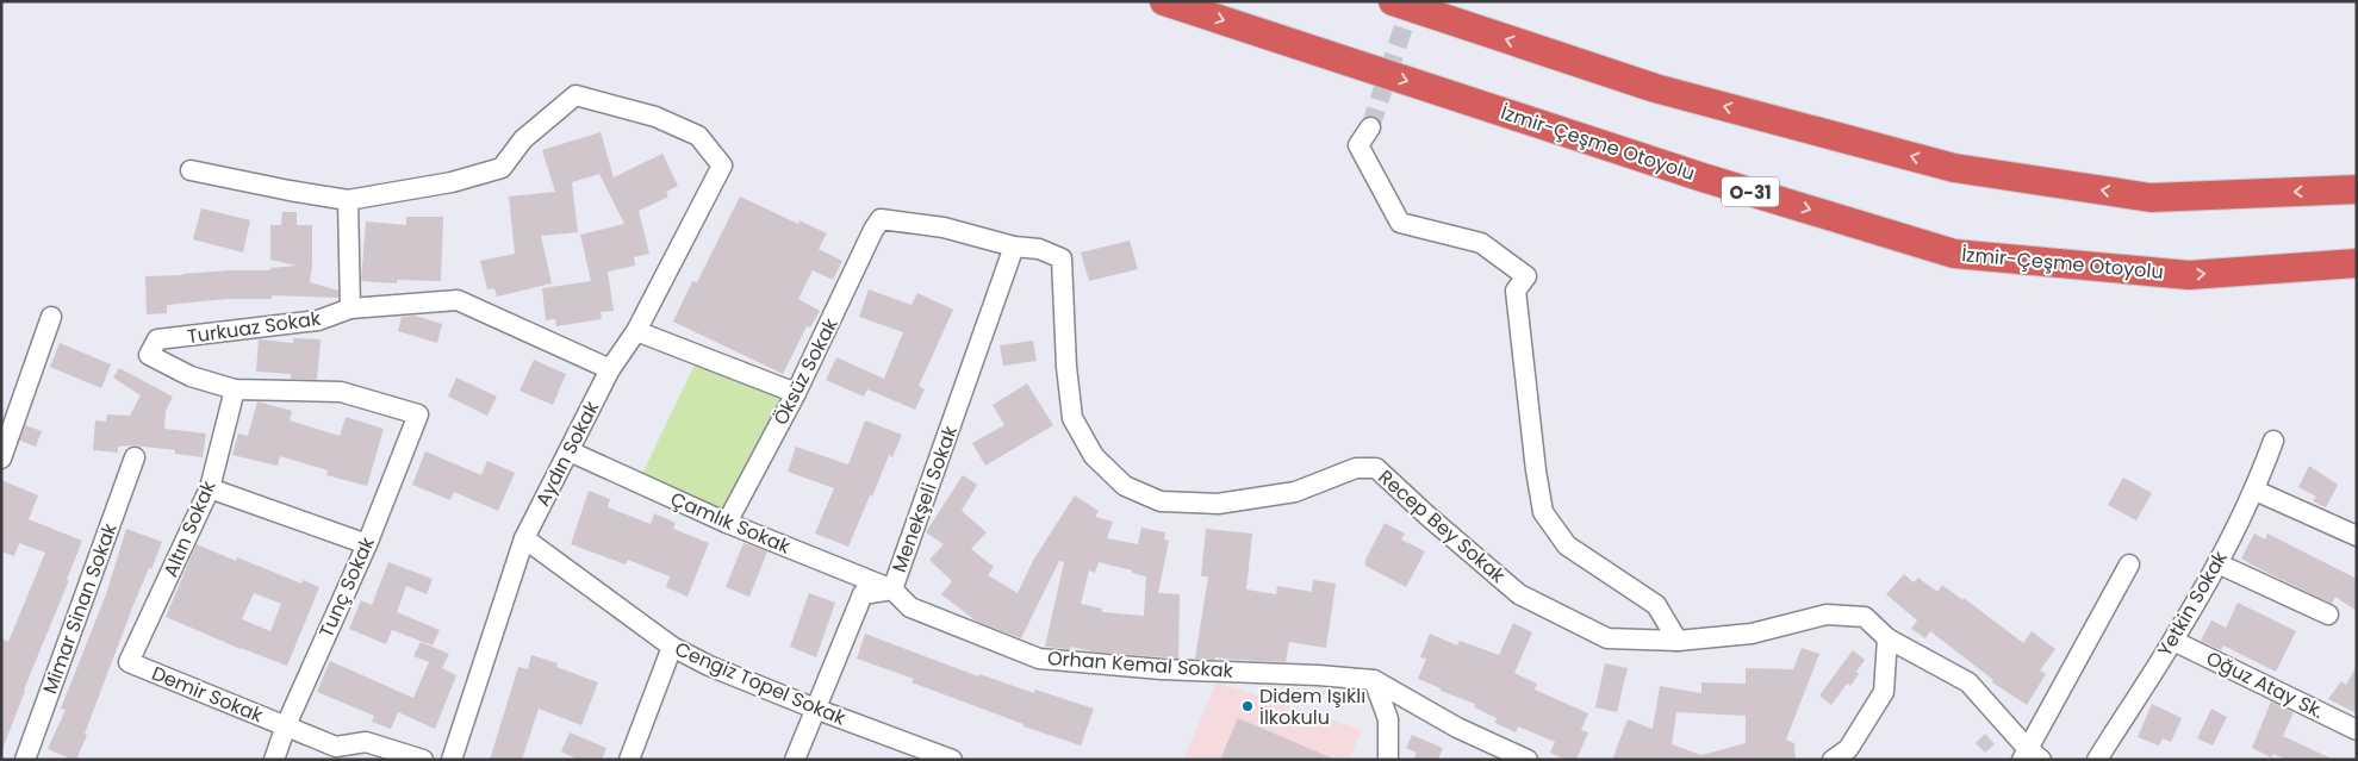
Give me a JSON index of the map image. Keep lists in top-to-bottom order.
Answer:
{
  "streets": {
    "highway": ["İzmir-Çeşme Otoyolu", "O-31"],
    "street": [
      "Turkuaz Sokak",
      "Öksüz Sokak",
      "Aydın Sokak",
      "Menekşeli Sokak",
      "Çamlık Sokak",
      "Recep Bey Sokak",
      "Altın Sokak",
      "Tunç Sokak",
      "Yetkin Sokak",
      "Mimar Sinan Sokak",
      "Orhan Kemal Sokak",
      "Cengiz Topel Sokak",
      "Oğuz Atay Sk.",
      "Demir Sokak"
    ]
  },
  "crossings": [
    ["Turkuaz Sokak", "Altın Sokak"],
    ["Turkuaz Sokak", "Tunç Sokak"],
    ["Öksüz Sokak", "Çamlık Sokak"],
    ["Öksüz Sokak", "Recep Bey Sokak"],
    ["Aydın Sokak", "Çamlık Sokak"],
    ["Aydın Sokak", "Cengiz Topel Sokak"],
    ["Menekşeli Sokak", "Çamlık Sokak"],
    ["Menekşeli Sokak", "Recep Bey Sokak"],
    ["Menekşeli Sokak", "Orhan Kemal Sokak"],
    ["Menekşeli Sokak", "Cengiz Topel Sokak"],
    ["Çamlık Sokak", "Orhan Kemal Sokak"],
    ["Altın Sokak", "Tunç Sokak"],
    ["Altın Sokak", "Demir Sokak"],
    ["Tunç Sokak", "Demir Sokak"],
    ["Yetkin Sokak", "Oğuz Atay Sk."]
  ],
  "places": ["Didem Işıklı İlkokulu"]
}
